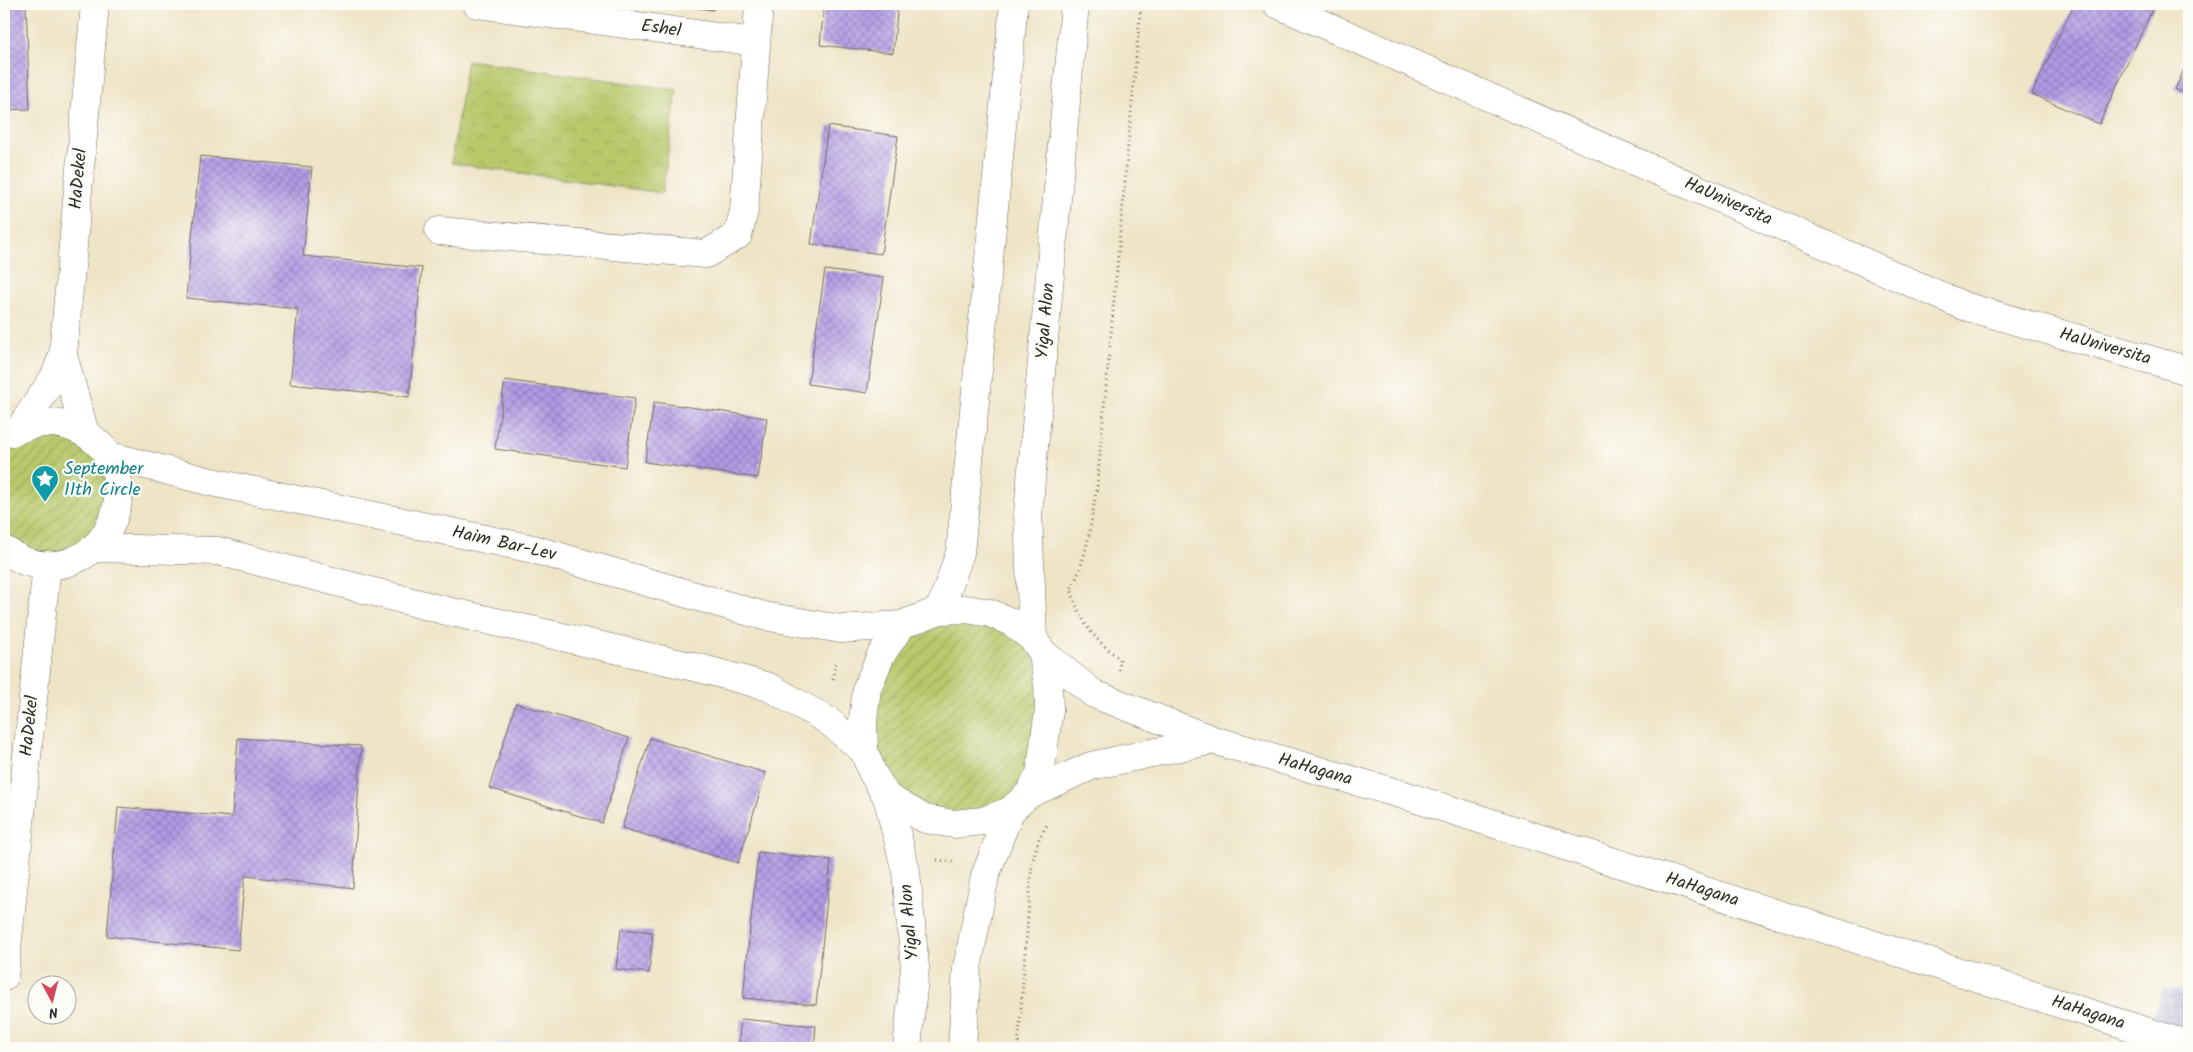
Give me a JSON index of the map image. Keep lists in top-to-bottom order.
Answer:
{
  "streets": {
    "street": [
      "Eshel",
      "HaDekel",
      "HaUniversita",
      "Yigal Alon",
      "Haim Bar-Lev",
      "HaHagana"
    ]
  },
  "crossings": [
    ["Yigal Alon", "HaHagana"],
    ["Haim Bar-Lev", "HaHagana"]
  ],
  "places": {
    "place": ["September 11th Circle"]
  },
  "north": "bottom"
}
